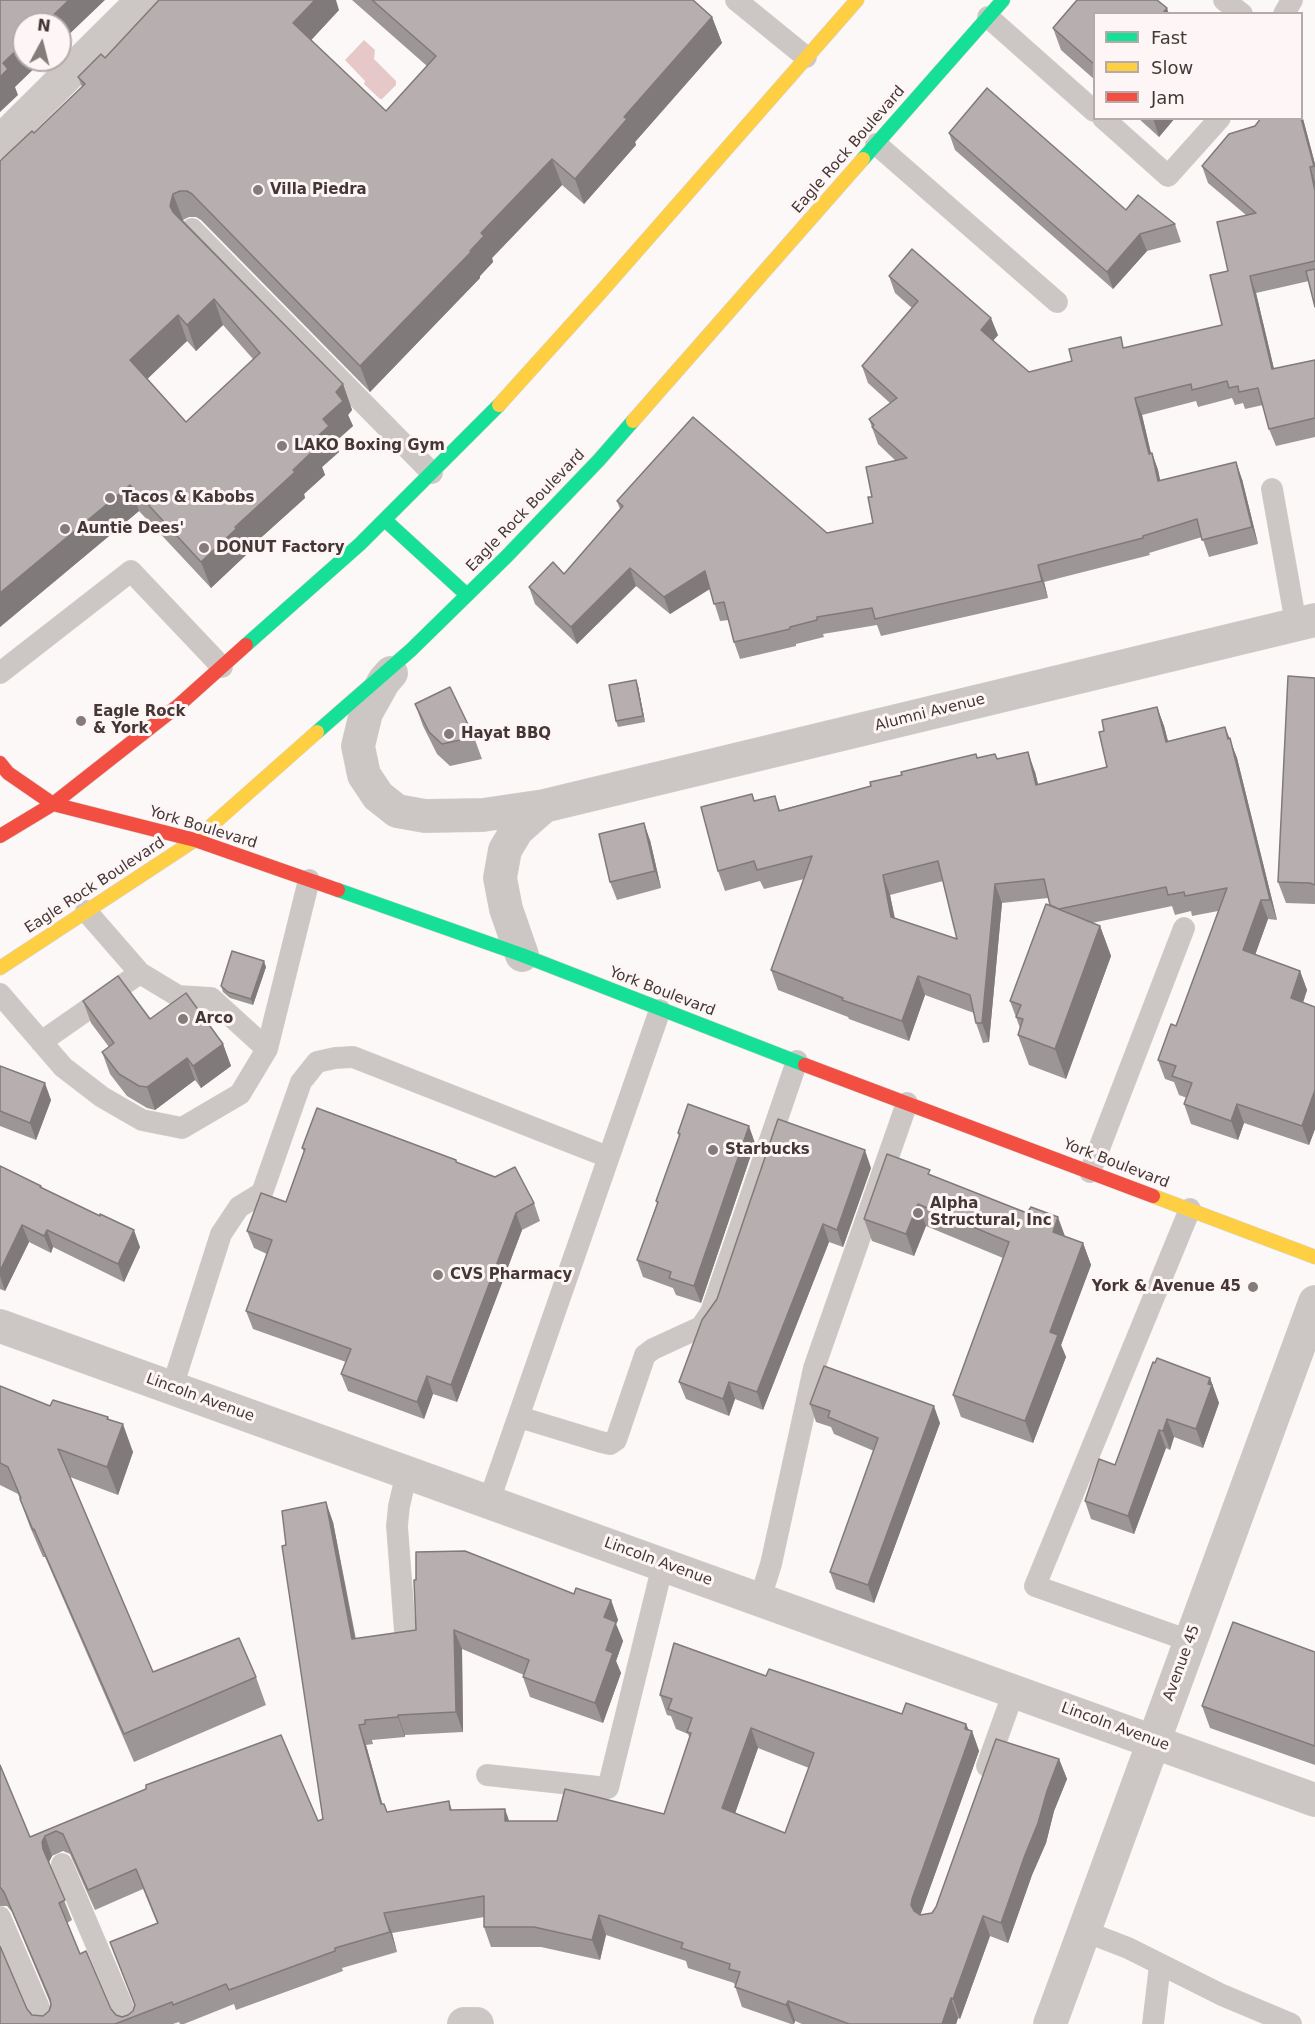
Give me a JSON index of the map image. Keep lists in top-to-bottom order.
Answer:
{
  "streets": {
    "main road": ["Eagle Rock Boulevard", "York Boulevard"],
    "street": ["Alumni Avenue", "Lincoln Avenue", "Avenue 45"]
  },
  "crossings": [
    ["Eagle Rock Boulevard", "Alumni Avenue"],
    ["Eagle Rock Boulevard", "York Boulevard"],
    ["Alumni Avenue", "York Boulevard"],
    ["Lincoln Avenue", "Avenue 45"]
  ],
  "places": [
    "Villa Piedra",
    "LAKO Boxing Gym",
    "Tacos & Kabobs",
    "Auntie Dees'",
    "DONUT Factory",
    "Eagle Rock & York",
    "Hayat BBQ",
    "Arco",
    "Starbucks",
    "Alpha Structural, Inc",
    "CVS Pharmacy",
    "York & Avenue 45"
  ],
  "legend": ["Fast", "Slow", "Jam"],
  "north": "top"
}
